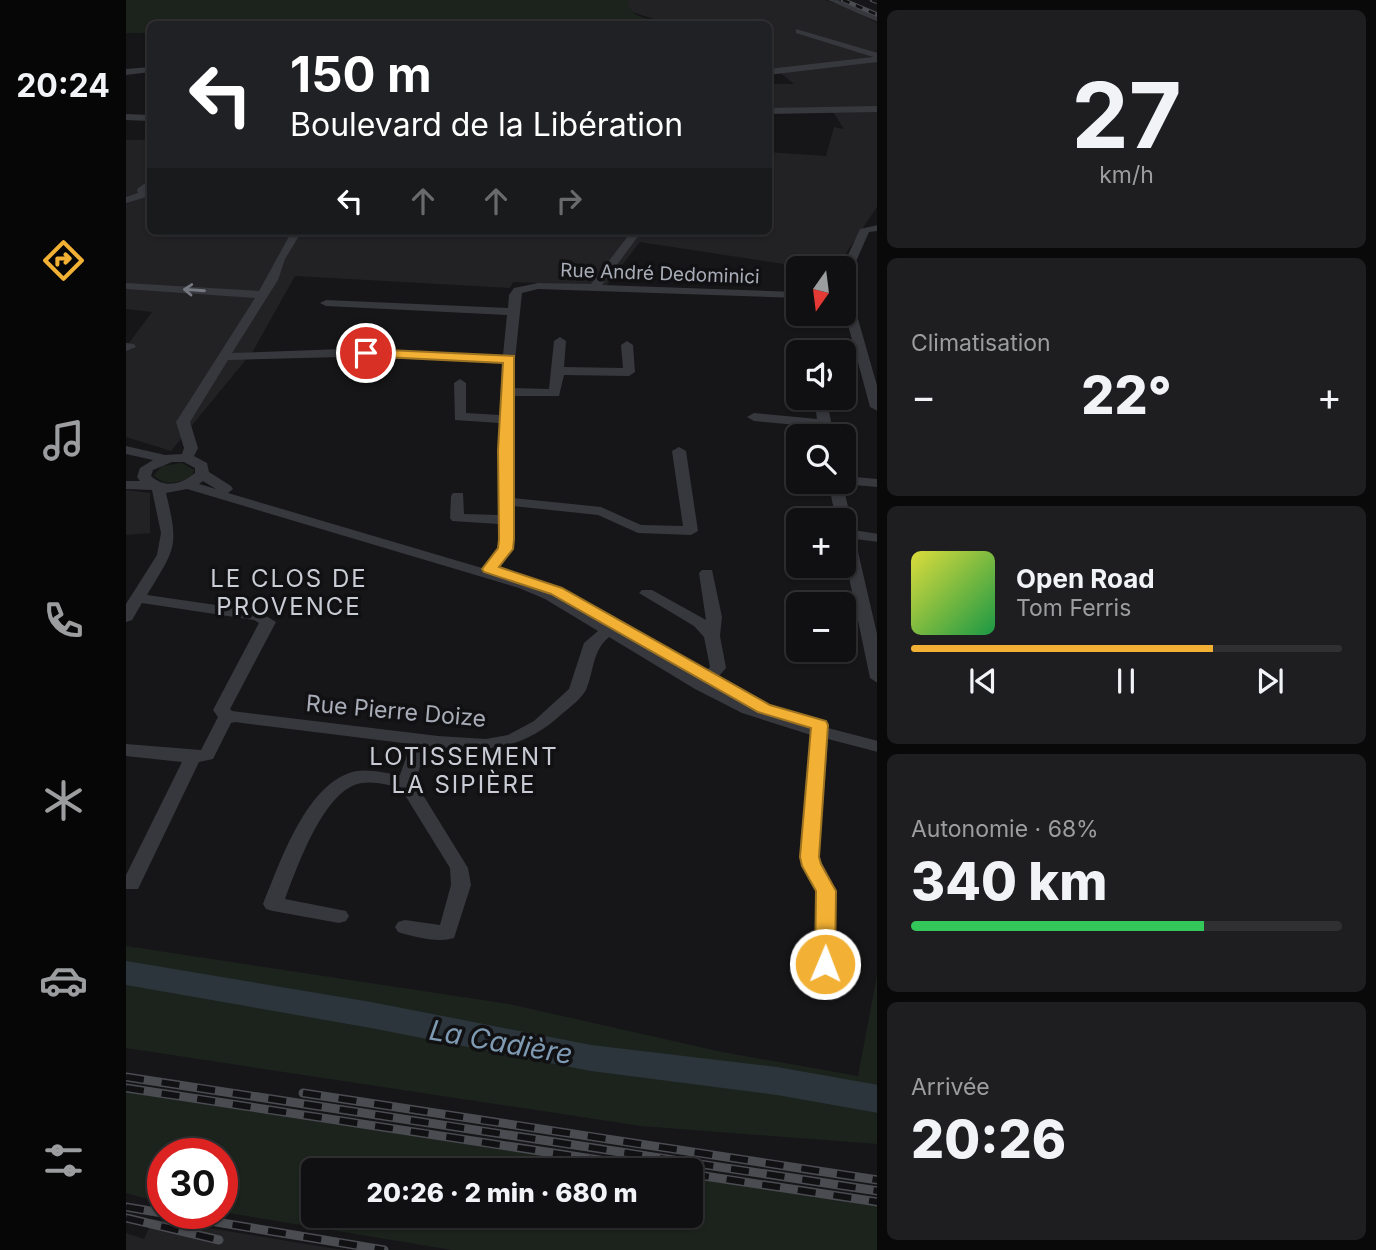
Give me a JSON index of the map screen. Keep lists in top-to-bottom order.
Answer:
{
  "streets": {
    "street": ["Rue André Dedominici", "Rue Pierre Doize"]
  },
  "districts": ["LE CLOS DE PROVENCE", "LOTISSEMENT LA SIPIÈRE"],
  "water": ["La Cadière"],
  "north": "bottom",
  "page": {
    "tabs": "20:24",
    "tile": [
      ["27", "km/h"],
      "Climatisation",
      ["Autonomie · 68%", "340 km"],
      ["Arrivée", "20:26"]
    ],
    "turn": ["150 m", "Boulevard de la Libération"],
    "map_buttons": ["+", "−"],
    "heat": ["−", "22°", "+"],
    "song": ["Open Road", "Tom Ferris"],
    "limit": "30",
    "trip": "20:26 · 2 min · 680 m"
  }
}
